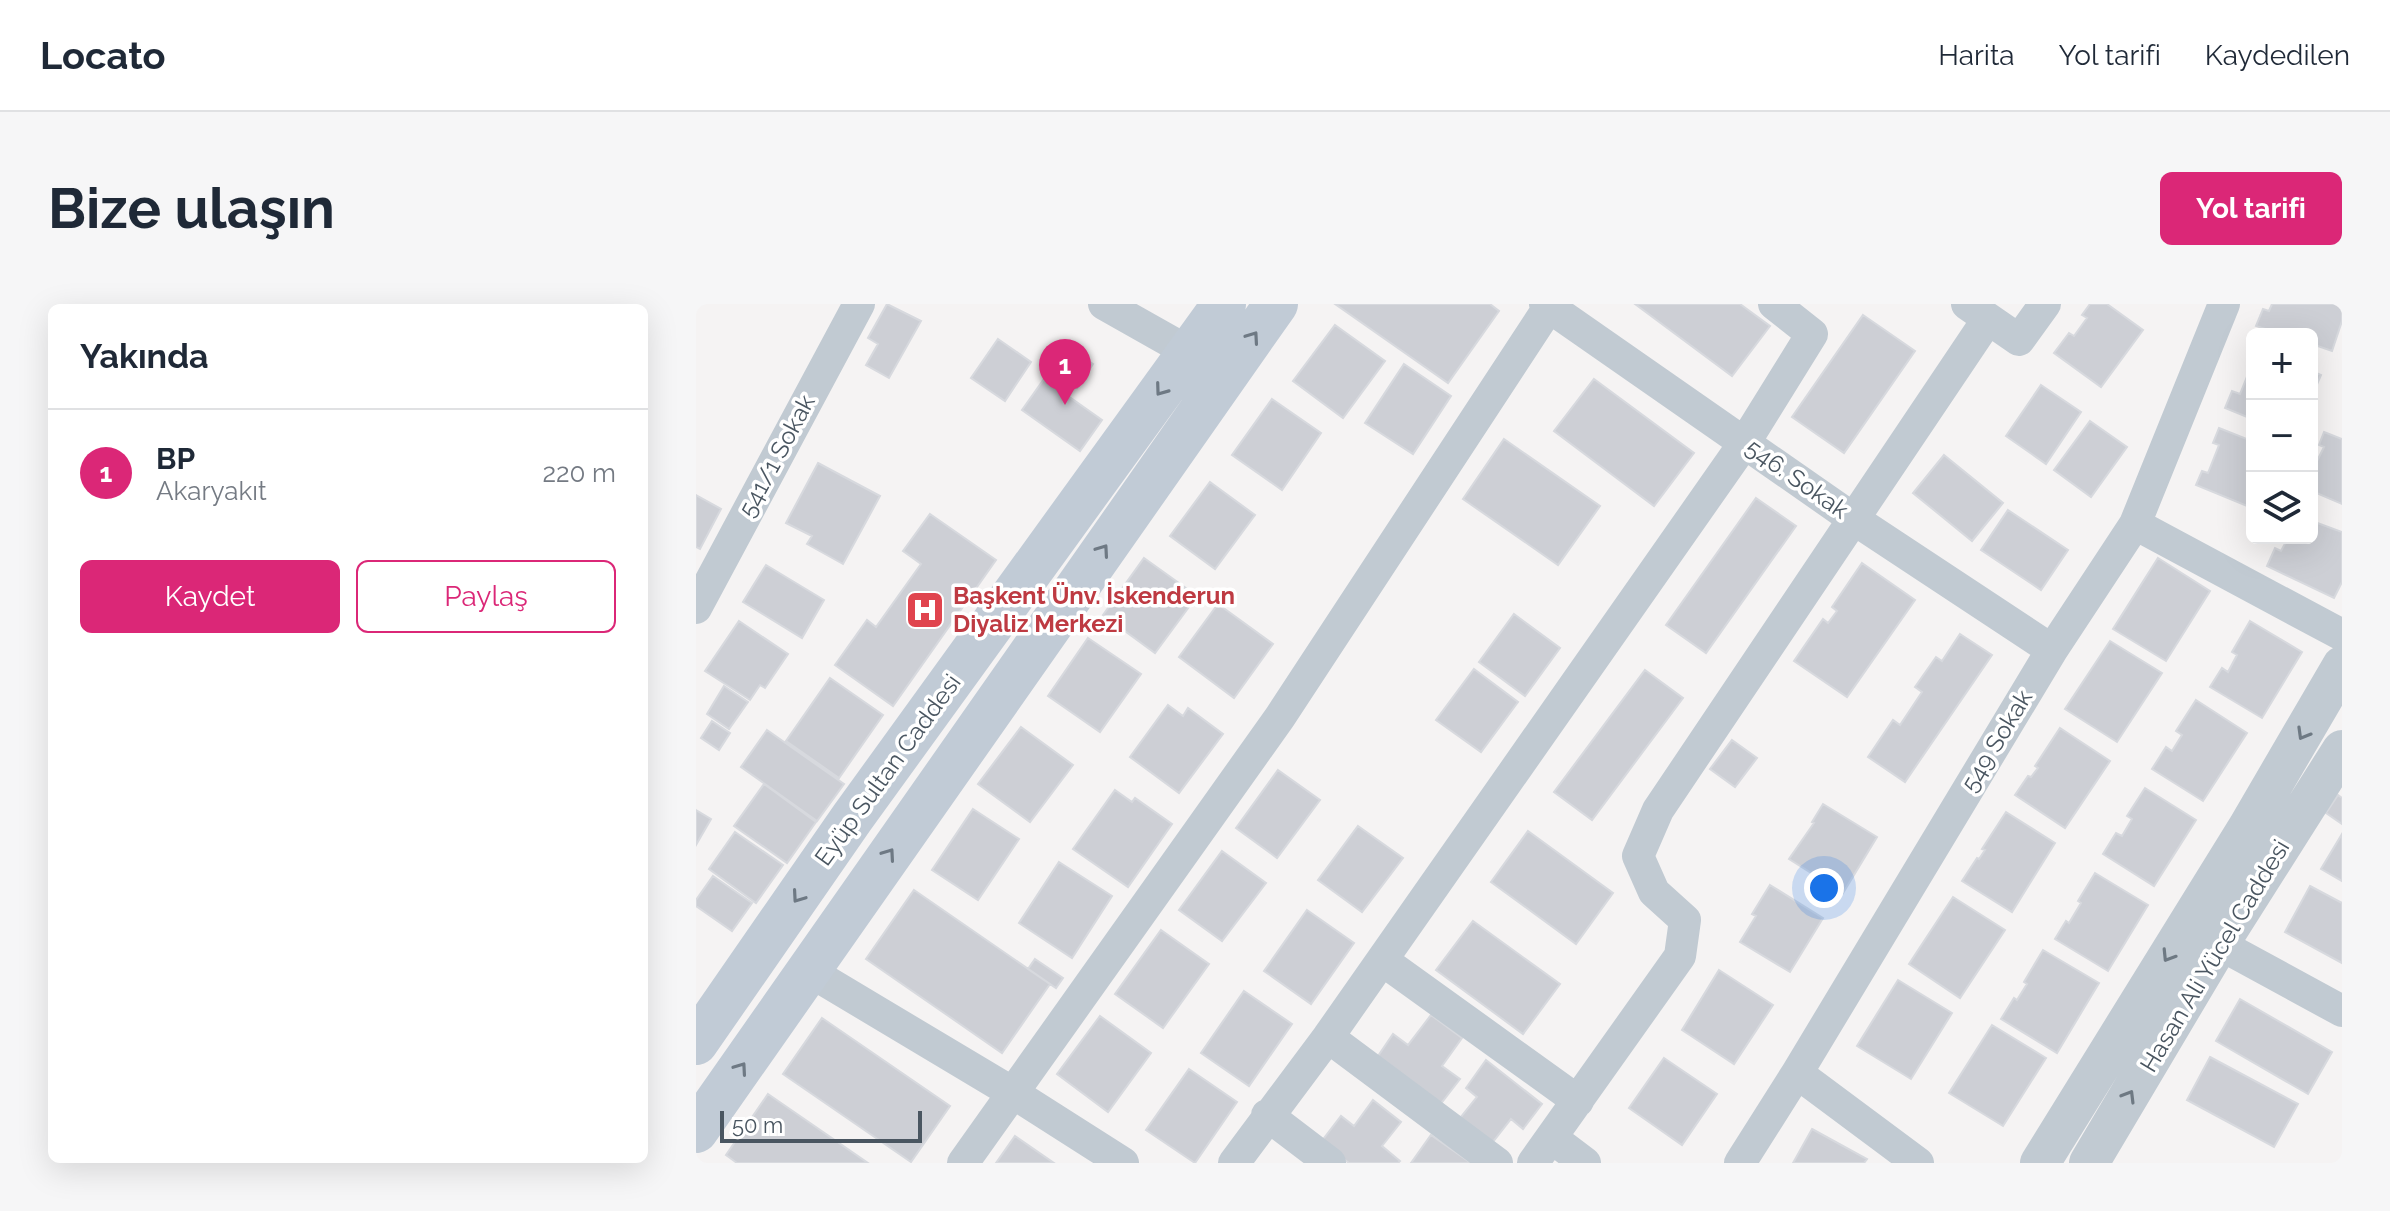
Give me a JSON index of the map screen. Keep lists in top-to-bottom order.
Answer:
{
  "streets": {
    "main road": ["Eyüp Sultan Caddesi"],
    "street": [
      "541/1 Sokak",
      "546. Sokak",
      "549 Sokak",
      "Hasan Ali Yücel Caddesi"
    ]
  },
  "crossings": [
    ["546. Sokak", "549 Sokak"]
  ],
  "places": {
    "hospital": ["Başkent Ünv. İskenderun Diyaliz Merkezi"]
  },
  "scale_bar": "50 m",
  "page": {
    "header": "Locato",
    "nav": ["Harita", "Yol tarifi", "Kaydedilen"],
    "buttons": [
      "Yol tarifi",
      ["Kaydet", "Paylaş"]
    ],
    "title": "Bize ulaşın",
    "heading": "Yakında",
    "map_buttons": ["+", "−"],
    "pins": "1",
    "list": [
      {
        "mark": "1",
        "name": "BP",
        "note": "Akaryakıt",
        "value": "220 m"
      }
    ],
    "scale": "50 m"
  }
}
